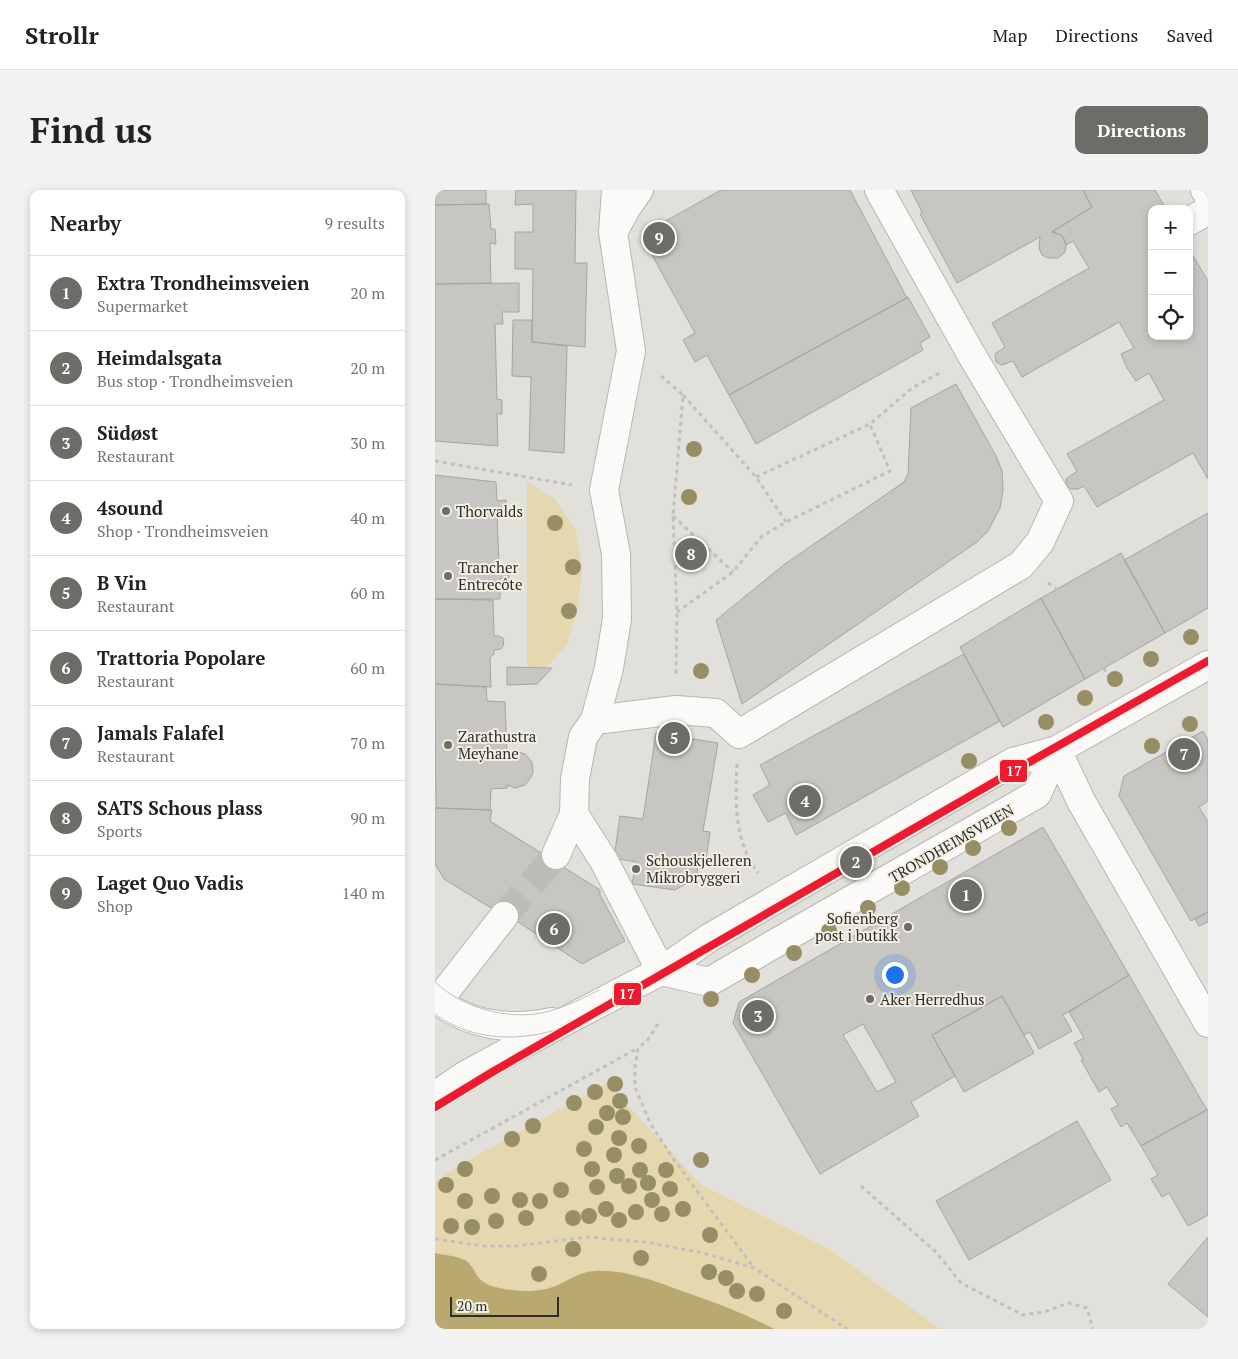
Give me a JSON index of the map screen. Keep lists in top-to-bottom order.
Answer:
{
  "streets": {
    "street": ["TRONDHEIMSVEIEN"]
  },
  "places": [
    "Thorvalds",
    "Trancher Entrecôte",
    "Zarathustra Meyhane",
    "Schouskjelleren Mikrobryggeri",
    "Sofienberg post i butikk",
    "Aker Herredhus"
  ],
  "lines": ["transit line 17"],
  "scale_bar": "20 m",
  "page": {
    "header": "Strollr",
    "nav": ["Map", "Directions", "Saved"],
    "buttons": "Directions",
    "title": "Find us",
    "heading": ["Nearby", "9 results"],
    "map_buttons": ["+", "−"],
    "pins": [
      "9",
      "8",
      "5",
      "7",
      "4",
      "2",
      "1",
      "6",
      "3"
    ],
    "list": [
      {
        "mark": "1",
        "name": "Extra Trondheimsveien",
        "note": "Supermarket",
        "value": "20 m"
      },
      {
        "mark": "2",
        "name": "Heimdalsgata",
        "note": "Bus stop · Trondheimsveien",
        "value": "20 m"
      },
      {
        "mark": "3",
        "name": "Südøst",
        "note": "Restaurant",
        "value": "30 m"
      },
      {
        "mark": "4",
        "name": "4sound",
        "note": "Shop · Trondheimsveien",
        "value": "40 m"
      },
      {
        "mark": "5",
        "name": "B Vin",
        "note": "Restaurant",
        "value": "60 m"
      },
      {
        "mark": "6",
        "name": "Trattoria Popolare",
        "note": "Restaurant",
        "value": "60 m"
      },
      {
        "mark": "7",
        "name": "Jamals Falafel",
        "note": "Restaurant",
        "value": "70 m"
      },
      {
        "mark": "8",
        "name": "SATS Schous plass",
        "note": "Sports",
        "value": "90 m"
      },
      {
        "mark": "9",
        "name": "Laget Quo Vadis",
        "note": "Shop",
        "value": "140 m"
      }
    ],
    "scale": "20 m"
  }
}
